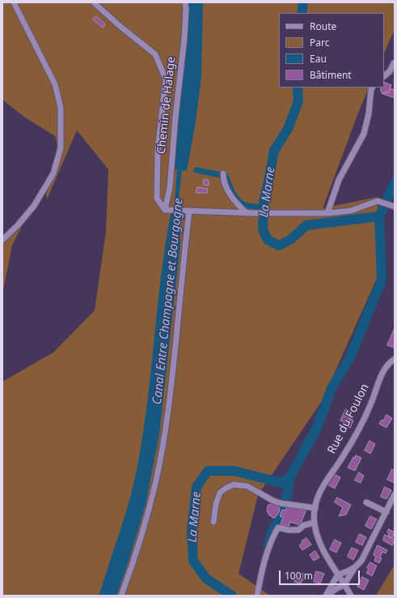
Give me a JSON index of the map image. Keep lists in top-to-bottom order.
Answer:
{
  "streets": {
    "street": ["Chemin de Halage", "Rue du Foulon"]
  },
  "water": ["La Marne", "Canal Entre Champagne et Bourgogne"],
  "legend": [
    "Route",
    "Parc",
    "Eau",
    "Bâtiment"
  ],
  "scale_bar": "100 m"
}
